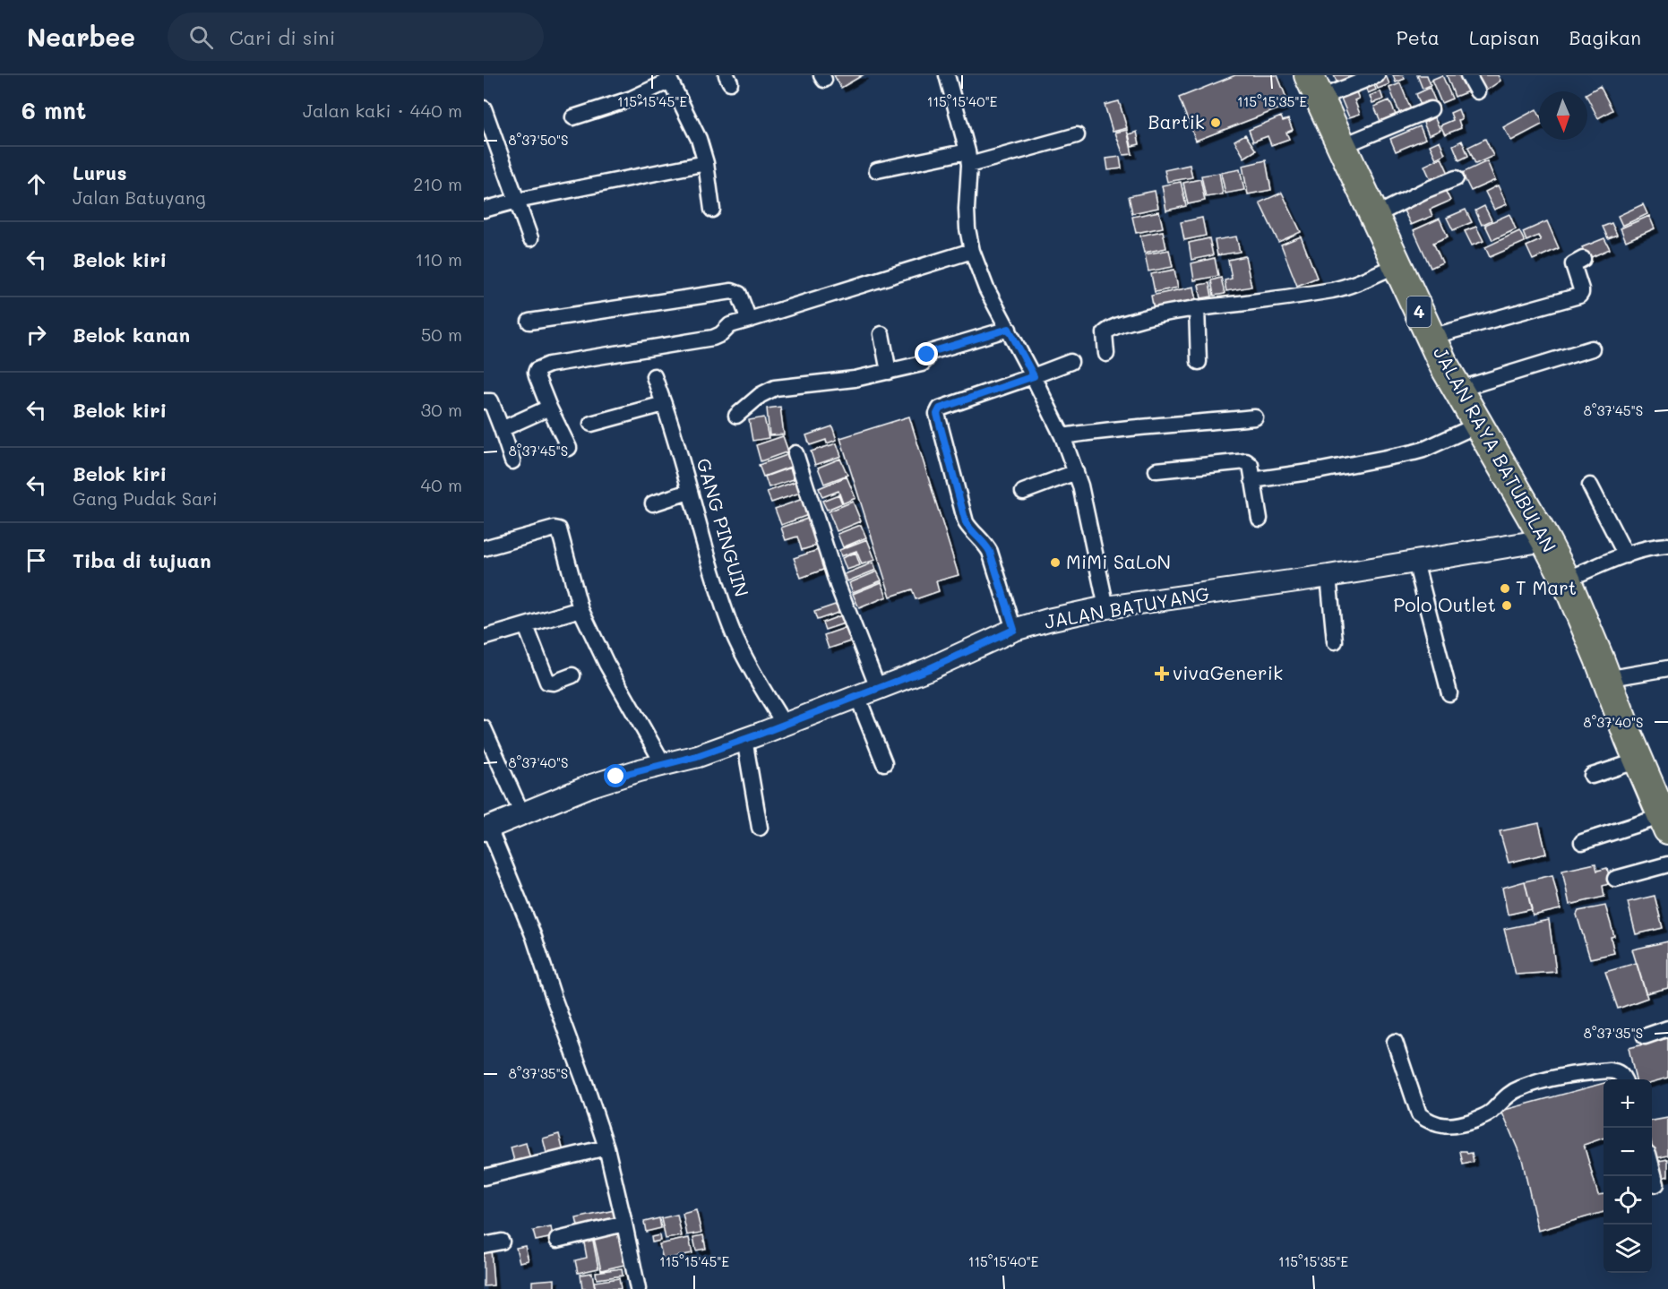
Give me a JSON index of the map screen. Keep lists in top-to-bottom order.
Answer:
{
  "streets": {
    "highway": ["4", "JALAN RAYA BATUBULAN"],
    "street": ["GANG PINGUIN", "JALAN BATUYANG"]
  },
  "crossings": [
    ["JALAN RAYA BATUBULAN", "JALAN BATUYANG"],
    ["GANG PINGUIN", "JALAN BATUYANG"]
  ],
  "places": {
    "other": [
      "Bartik",
      "MiMi SaLoN",
      "T Mart",
      "Polo Outlet"
    ],
    "health": ["vivaGenerik"]
  },
  "north": "bottom",
  "page": {
    "header": "Nearbee",
    "search": "Cari di sini",
    "nav": ["Peta", "Lapisan", "Bagikan"],
    "heading": ["6 mnt", "Jalan kaki · 440 m"],
    "list": [
      ["Lurus", "Jalan Batuyang", "210 m"],
      ["Belok kiri", "110 m"],
      ["Belok kanan", "50 m"],
      ["Belok kiri", "30 m"],
      ["Belok kiri", "Gang Pudak Sari", "40 m"],
      "Tiba di tujuan"
    ],
    "map_buttons": ["+", "−"]
  },
  "coordinates": [
    "115°15'45\"E",
    "115°15'40\"E",
    "115°15'35\"E",
    "8°37'50\"S",
    "8°37'45\"S",
    "8°37'40\"S",
    "8°37'35\"S"
  ]
}
